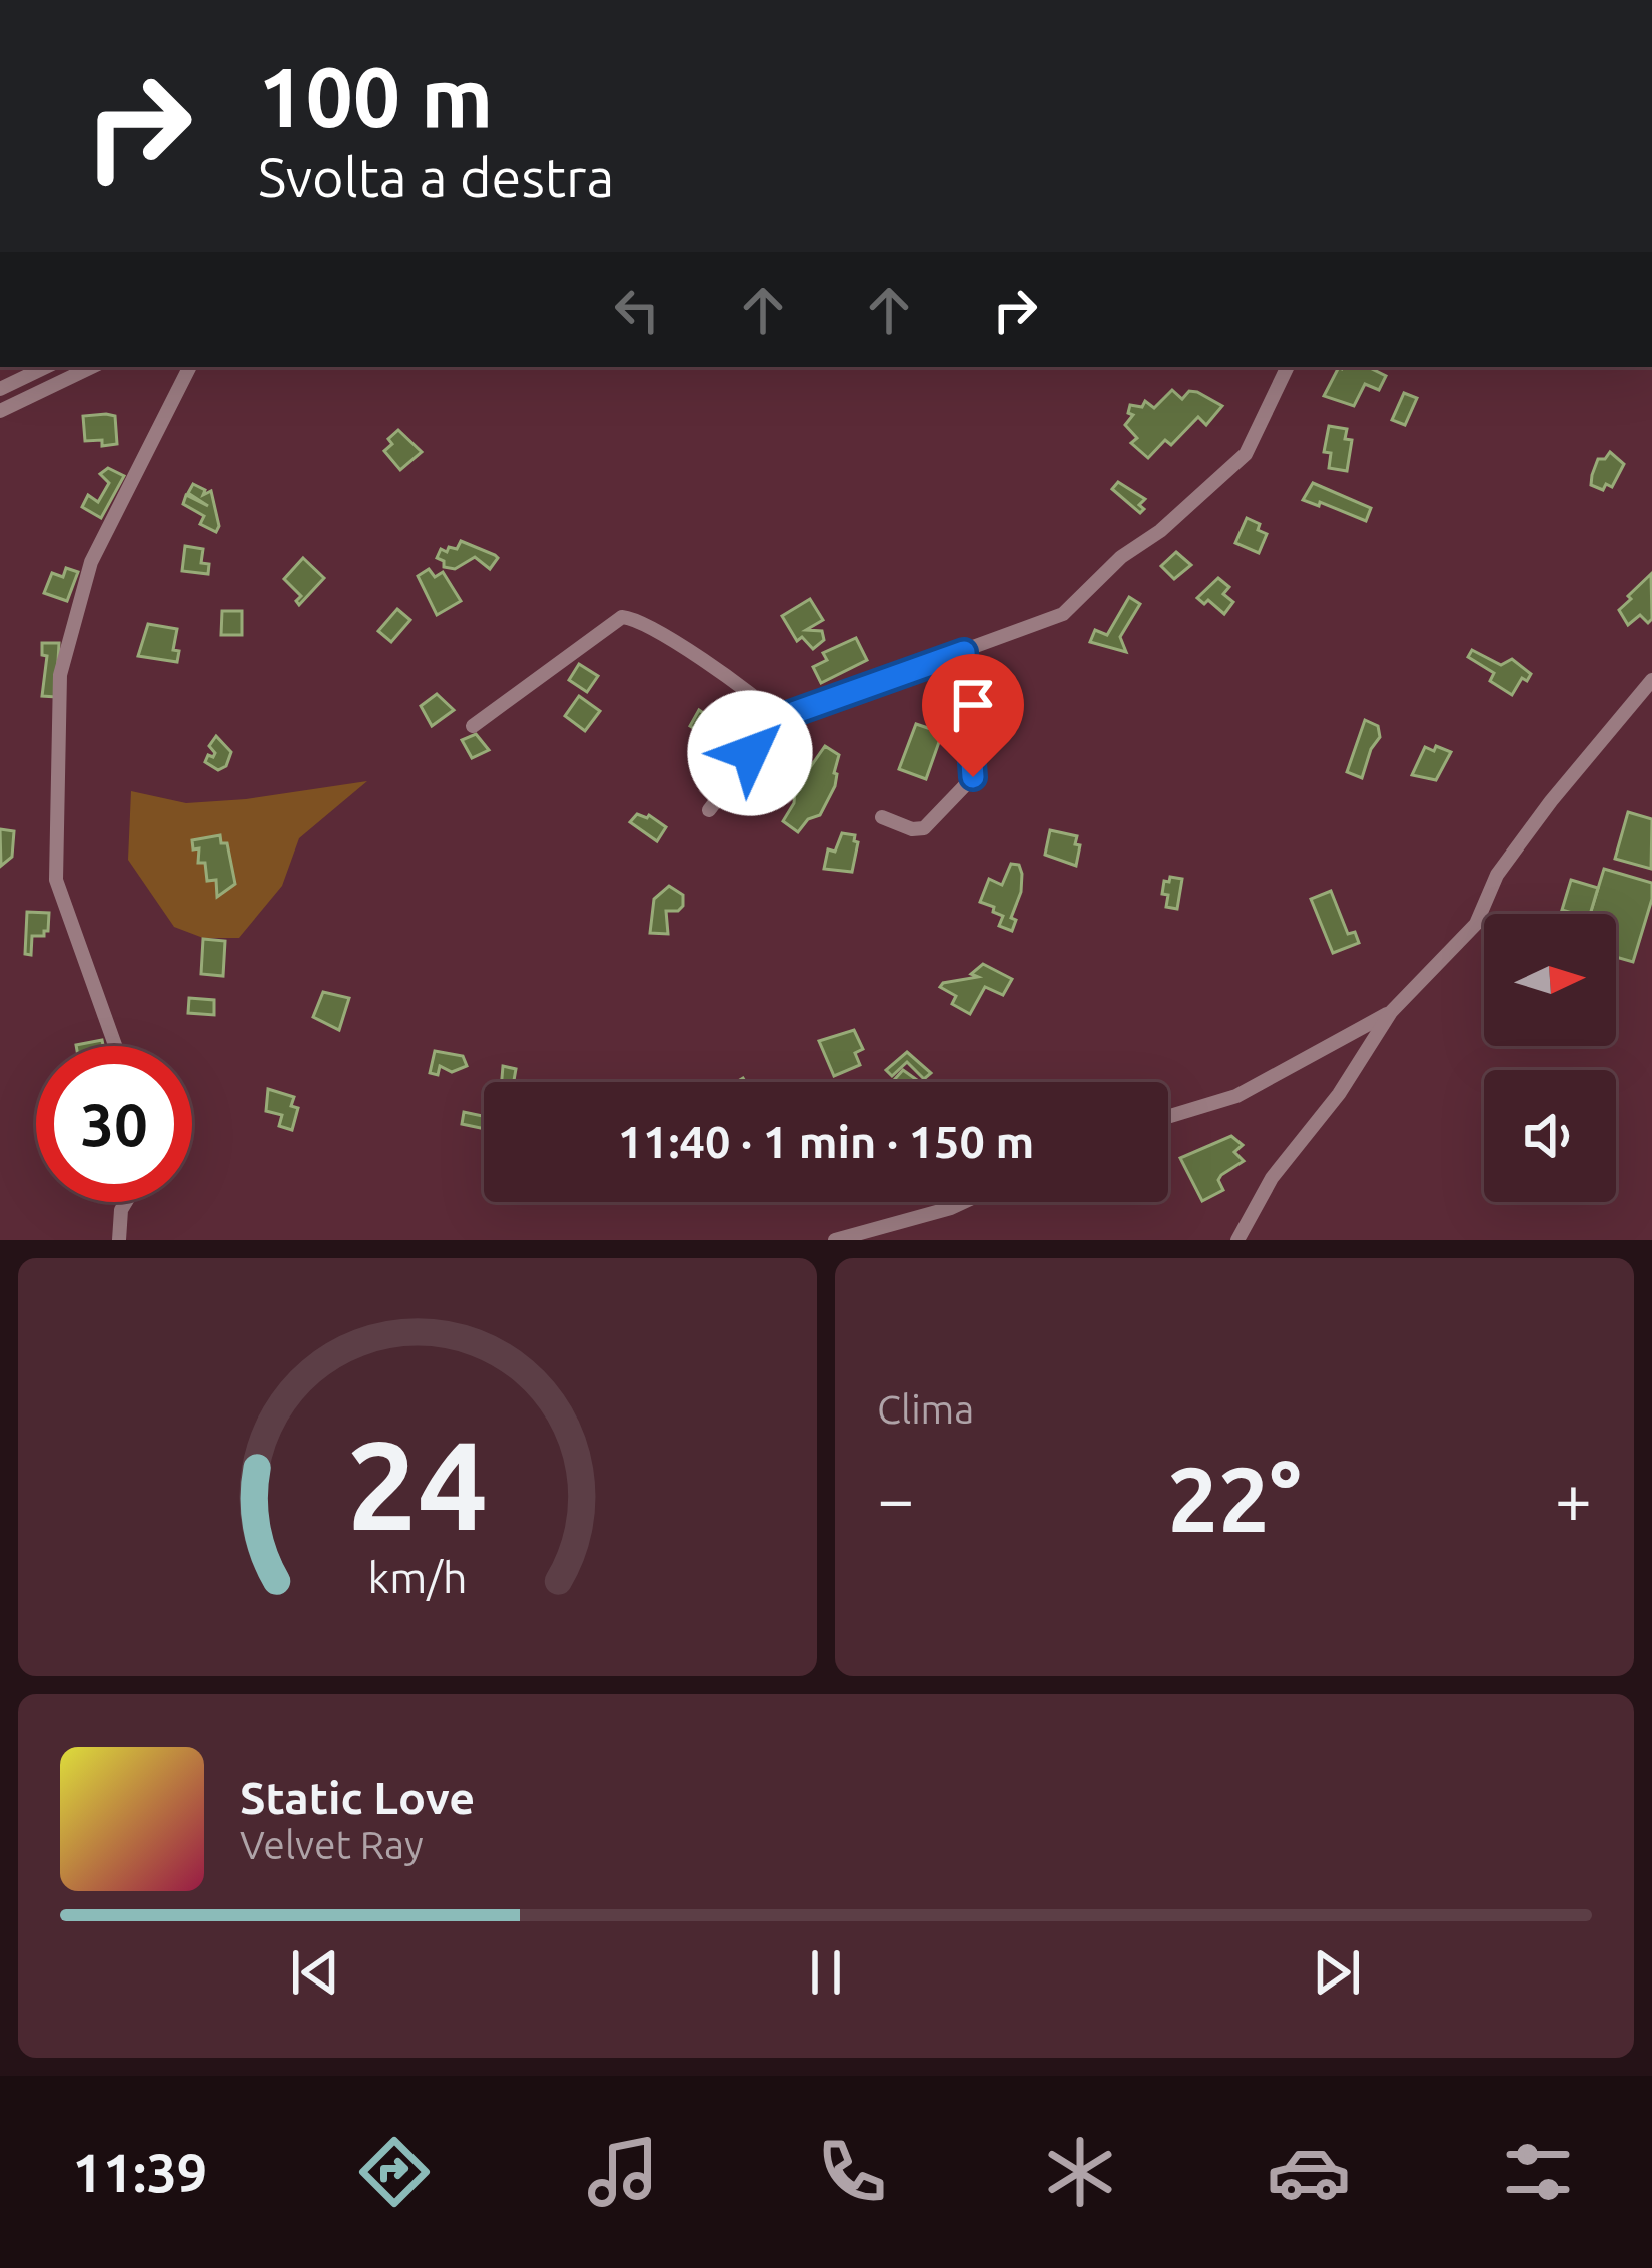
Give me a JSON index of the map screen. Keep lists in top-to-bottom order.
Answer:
{
  "north": "right",
  "page": {
    "turn": ["100 m", "Svolta a destra"],
    "limit": "30",
    "trip": "11:40 · 1 min · 150 m",
    "tile": "Clima",
    "heat": ["−", "22°", "+"],
    "song": ["Static Love", "Velvet Ray"],
    "tabs": "11:39",
    "gauge": ["24", "km/h"]
  }
}
